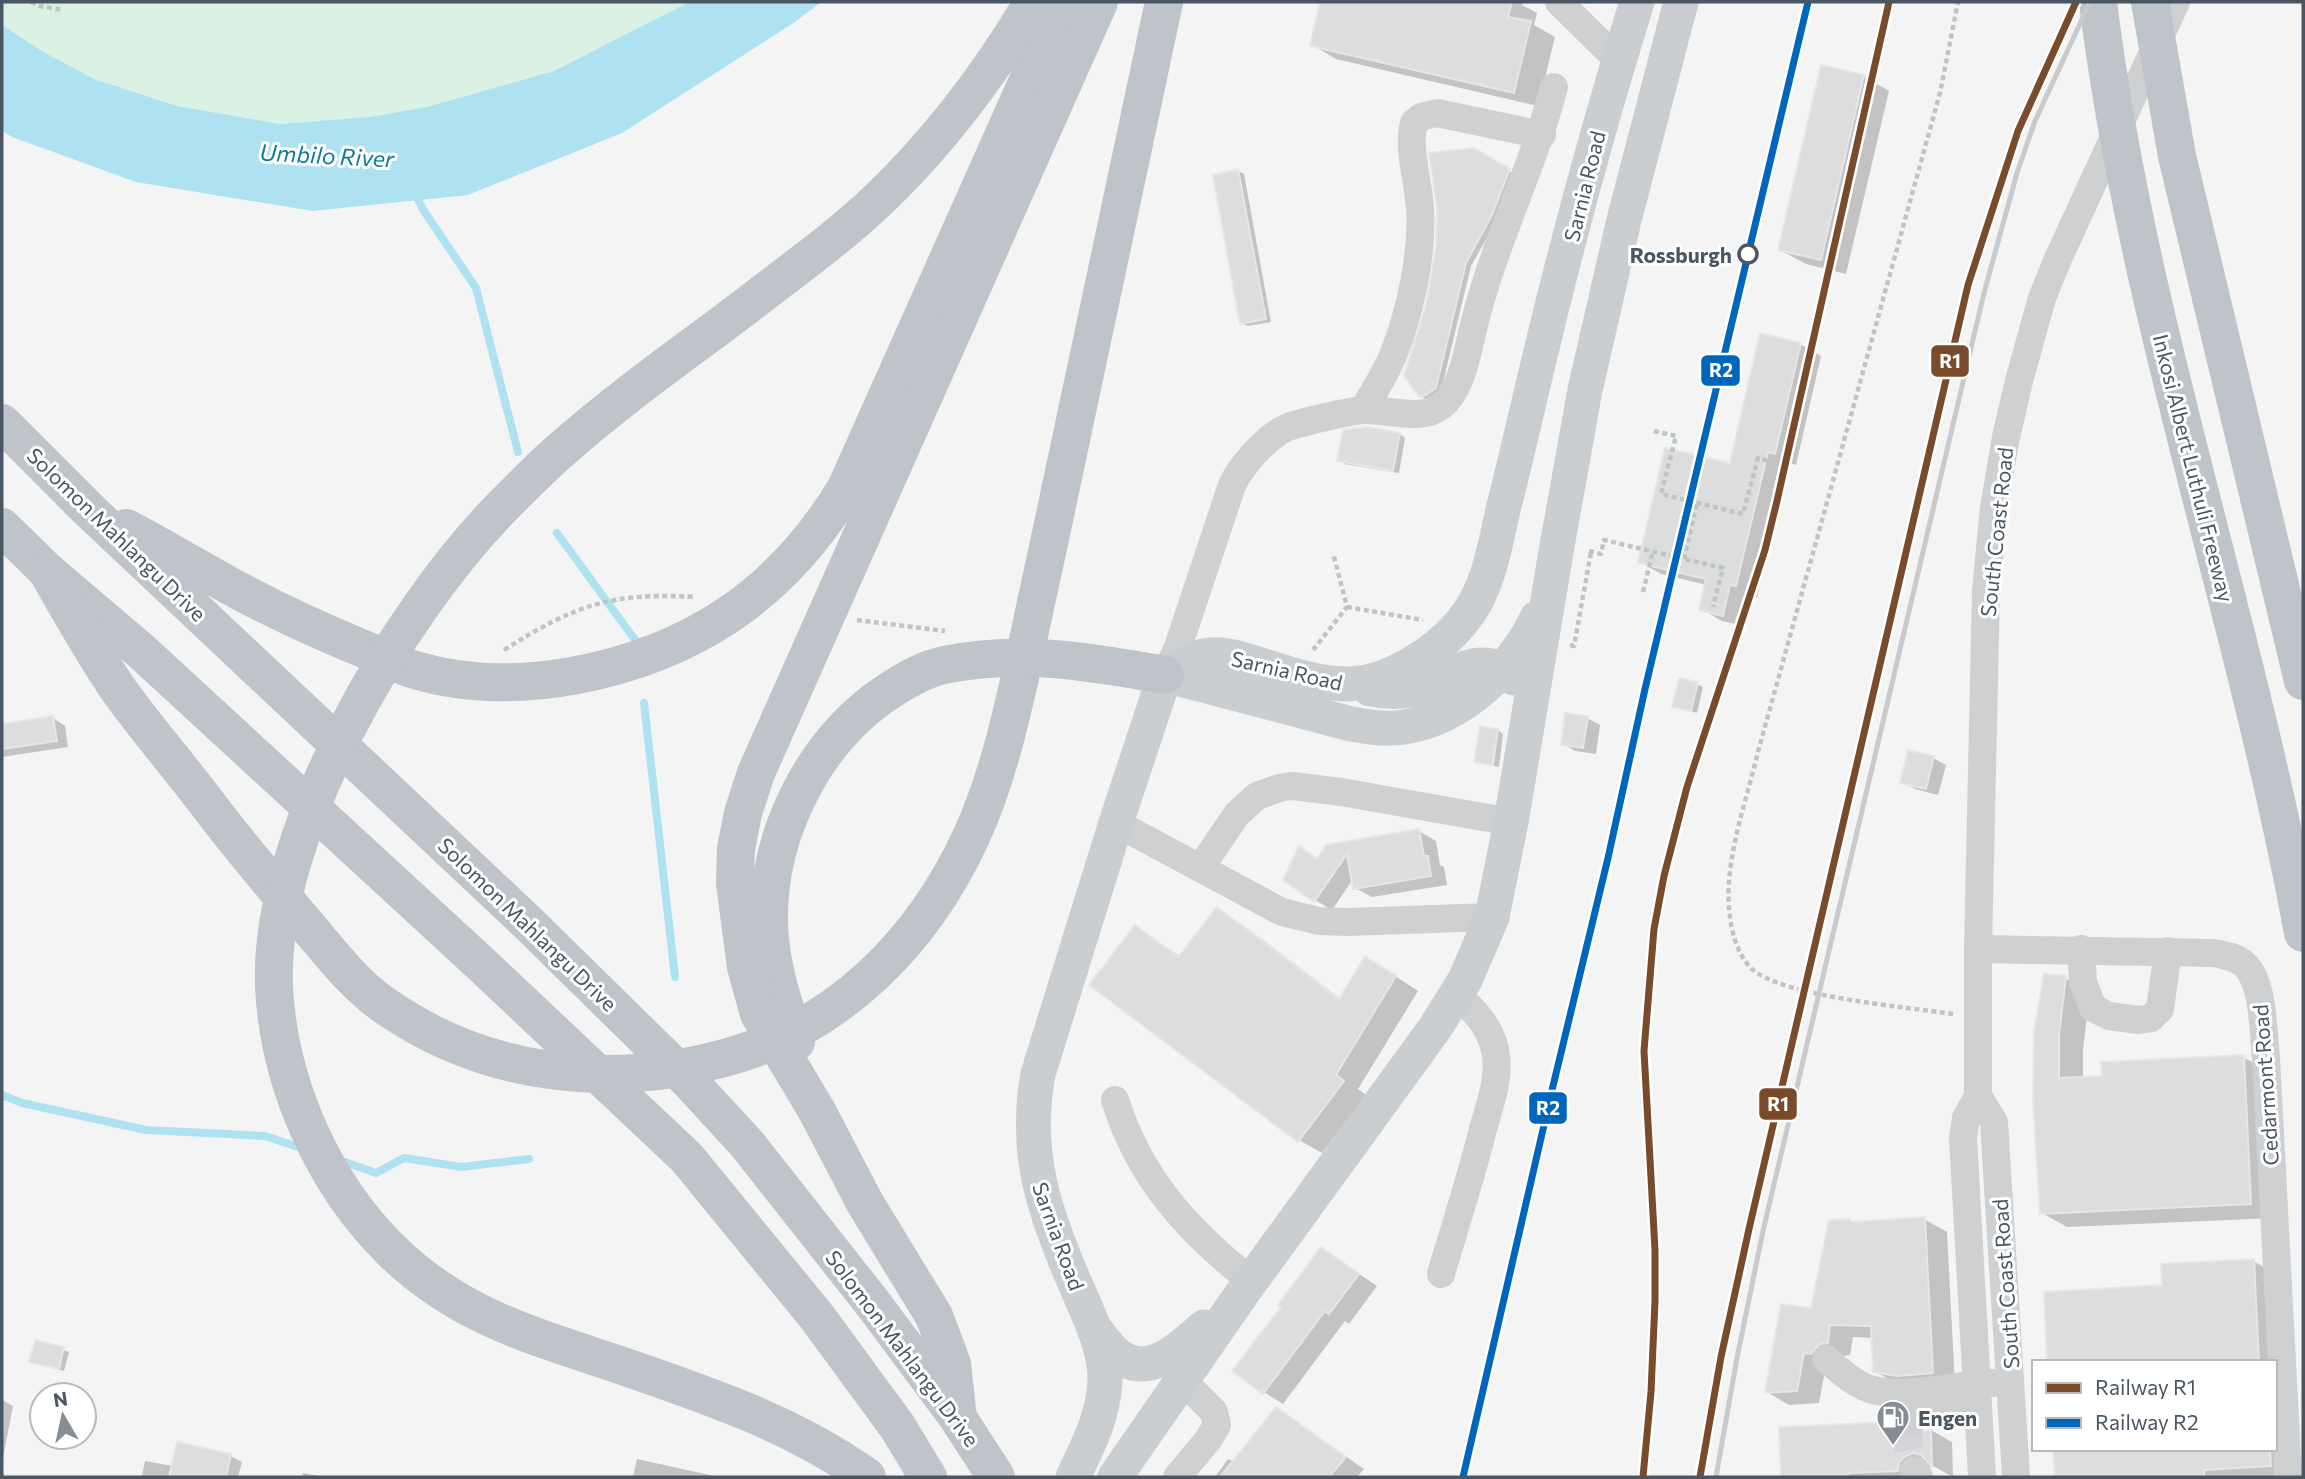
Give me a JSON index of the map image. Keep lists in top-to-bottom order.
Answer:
{
  "streets": {
    "highway": ["Inkosi Albert Luthuli Freeway", "Solomon Mahlangu Drive"],
    "main road": ["Sarnia Road"],
    "street": ["South Coast Road", "Cedarmont Road"]
  },
  "crossings": [
    ["South Coast Road", "Cedarmont Road"]
  ],
  "water": ["Umbilo River"],
  "places": {
    "other": ["Rossburgh"],
    "fuel station": ["Engen"]
  },
  "lines": ["rail line R1", "rail line R2"],
  "legend": ["Railway R1", "Railway R2"],
  "north": "top"
}
